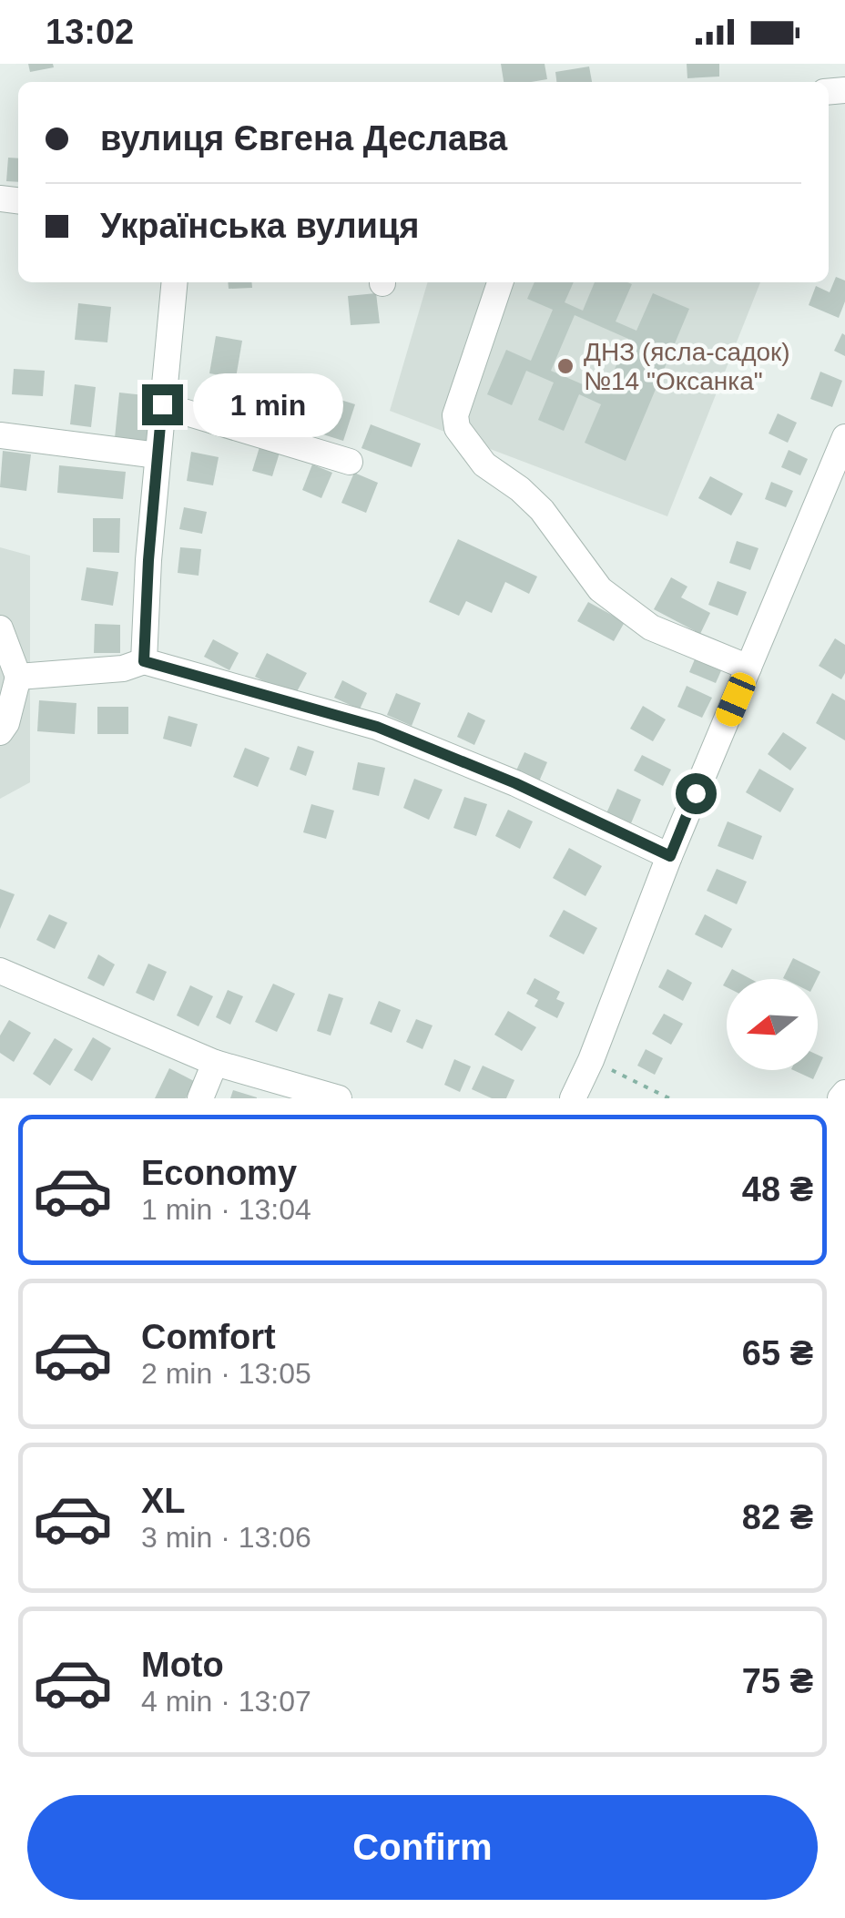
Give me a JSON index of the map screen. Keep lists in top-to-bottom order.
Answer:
{
  "places": ["ДНЗ (ясла-садок) №14 \"Оксанка\""],
  "north": "left",
  "page": {
    "status": "13:02",
    "banner": ["вулиця Євгена Деслава", "Українська вулиця"],
    "bubble": "1 min",
    "list": [
      {
        "name": "Economy",
        "note": "1 min · 13:04",
        "value": "48 ₴"
      },
      {
        "name": "Comfort",
        "note": "2 min · 13:05",
        "value": "65 ₴"
      },
      {
        "name": "XL",
        "note": "3 min · 13:06",
        "value": "82 ₴"
      },
      {
        "name": "Moto",
        "note": "4 min · 13:07",
        "value": "75 ₴"
      }
    ],
    "buttons": "Confirm"
  }
}
